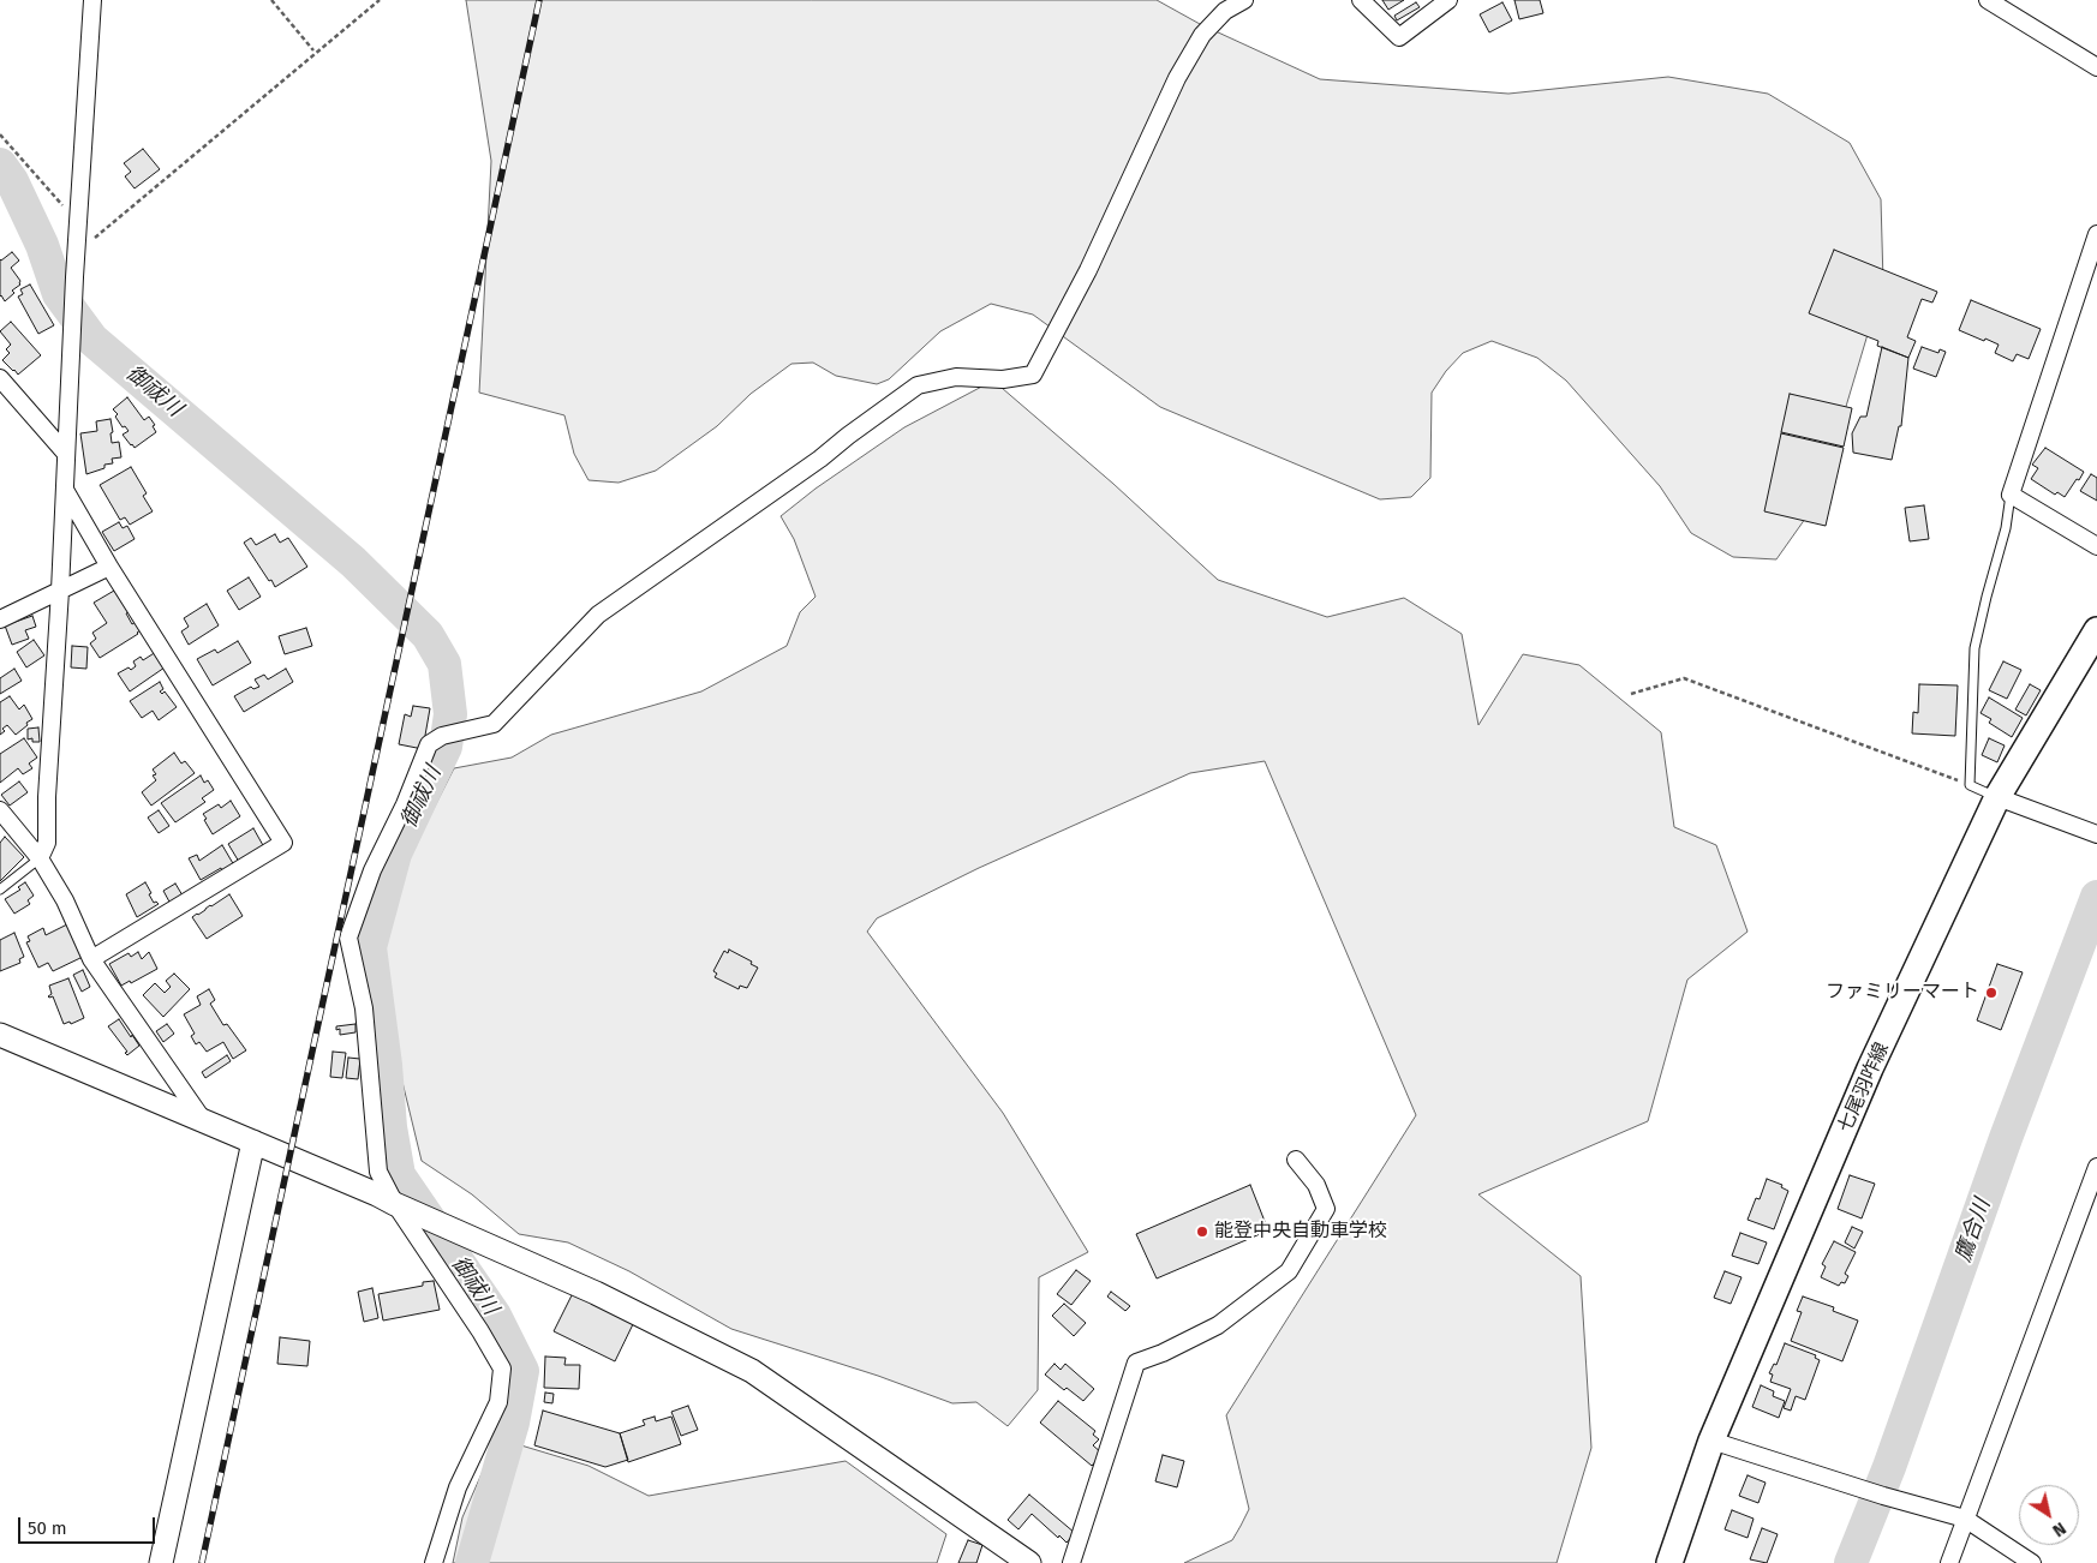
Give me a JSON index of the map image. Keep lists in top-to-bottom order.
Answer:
{
  "streets": {
    "main road": ["七尾羽咋線"]
  },
  "water": ["御祓川", "鷹合川"],
  "places": ["ファミリーマート", "能登中央自動車学校"],
  "scale_bar": "50 m",
  "north": "bottom right"
}
